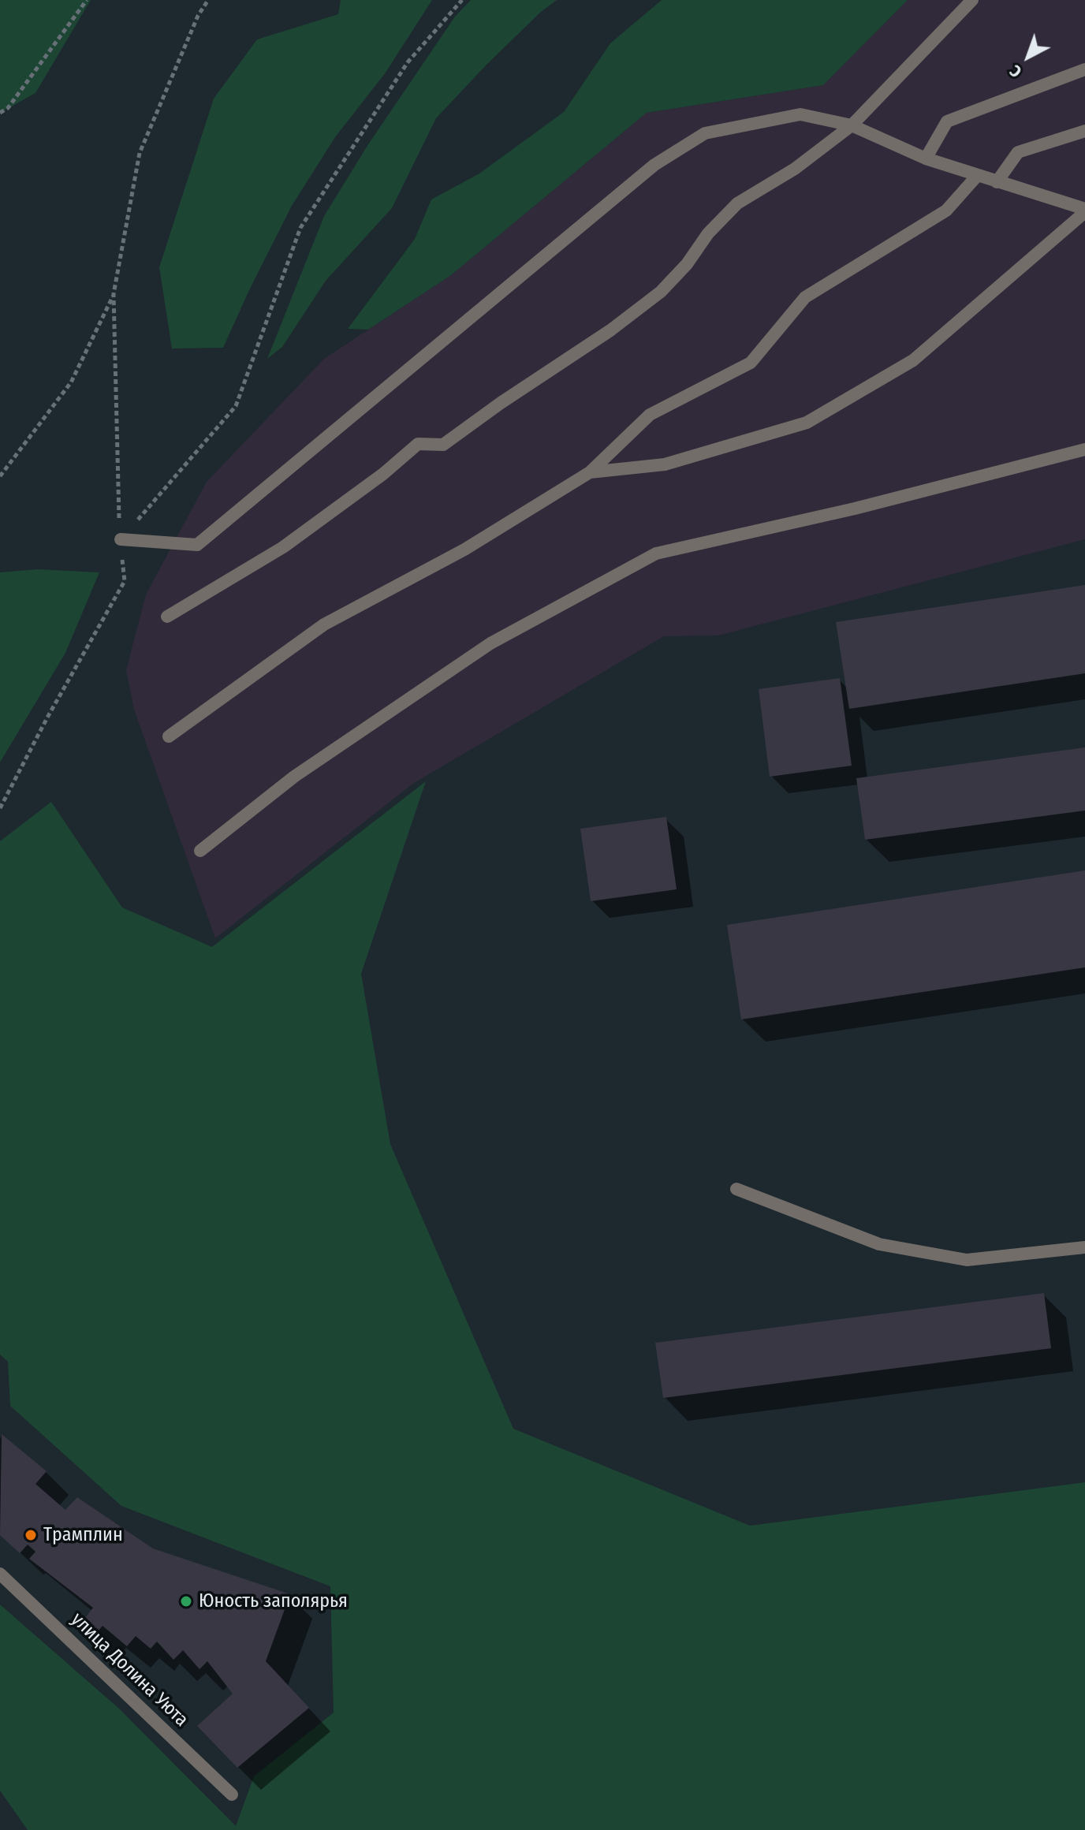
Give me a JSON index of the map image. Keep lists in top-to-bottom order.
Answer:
{
  "streets": {
    "street": ["улица Долина Уюта"]
  },
  "places": ["Трамплин", "Юность заполярья"],
  "north": "bottom left"
}
